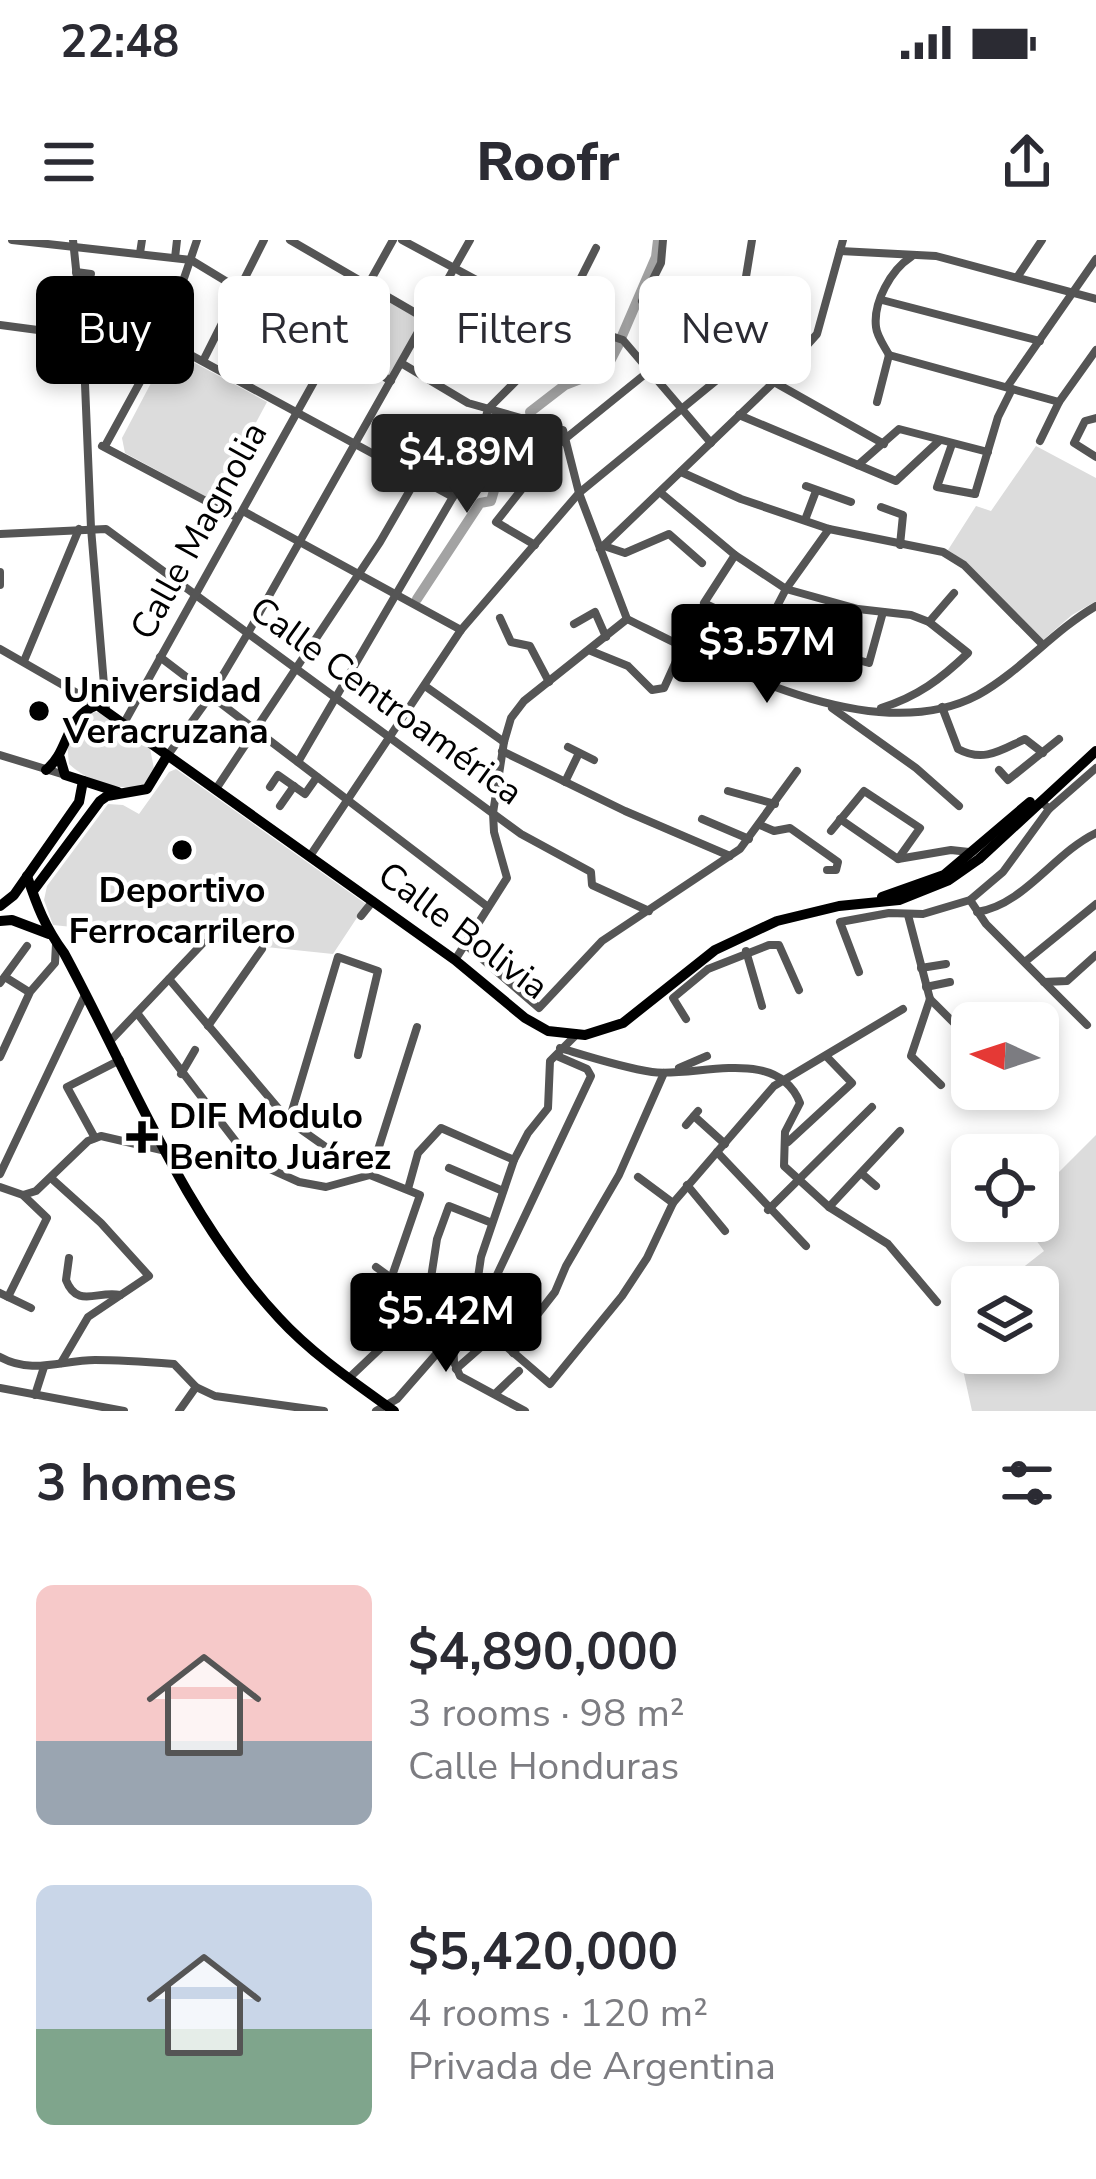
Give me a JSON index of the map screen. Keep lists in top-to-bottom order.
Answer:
{
  "streets": {
    "main road": ["Calle Bolivia"],
    "street": ["Calle Magnolia", "Calle Centroamérica"]
  },
  "crossings": [
    ["Calle Magnolia", "Calle Centroamérica"],
    ["Calle Magnolia", "Calle Bolivia"]
  ],
  "places": {
    "other": ["Universidad Veracruzana", "Deportivo Ferrocarrilero"],
    "health": ["DIF Modulo Benito Juárez"]
  },
  "north": "left",
  "page": {
    "status": "22:48",
    "header": "Roofr",
    "chip": [
      "Buy",
      "Rent",
      "Filters",
      "New"
    ],
    "price": ["$4.89M", "$3.57M", "$5.42M"],
    "heading": "3 homes",
    "list": [
      {
        "name": "$4,890,000",
        "note": "3 rooms · 98 m² · Calle Honduras"
      },
      {
        "name": "$5,420,000",
        "note": "4 rooms · 120 m² · Privada de Argentina"
      }
    ]
  }
}
